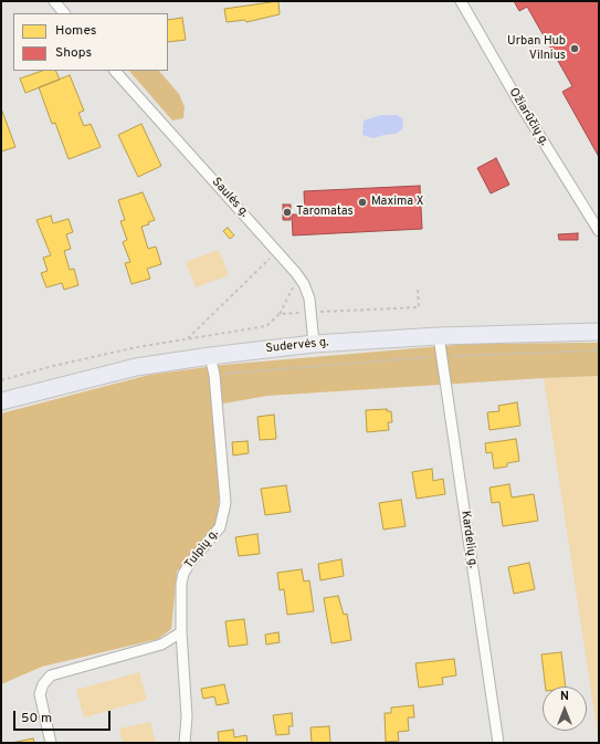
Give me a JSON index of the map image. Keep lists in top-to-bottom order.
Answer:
{
  "streets": {
    "main road": ["Sudervės g."],
    "street": [
      "Ožiarūčių g.",
      "Saulės g.",
      "Kardelių g.",
      "Tulpių g."
    ]
  },
  "crossings": [
    ["Saulės g.", "Sudervės g."],
    ["Sudervės g.", "Kardelių g."],
    ["Sudervės g.", "Tulpių g."]
  ],
  "places": ["Urban Hub Vilnius", "Maxima X", "Taromatas"],
  "legend": ["Homes", "Shops"],
  "scale_bar": "50 m",
  "north": "top"
}
